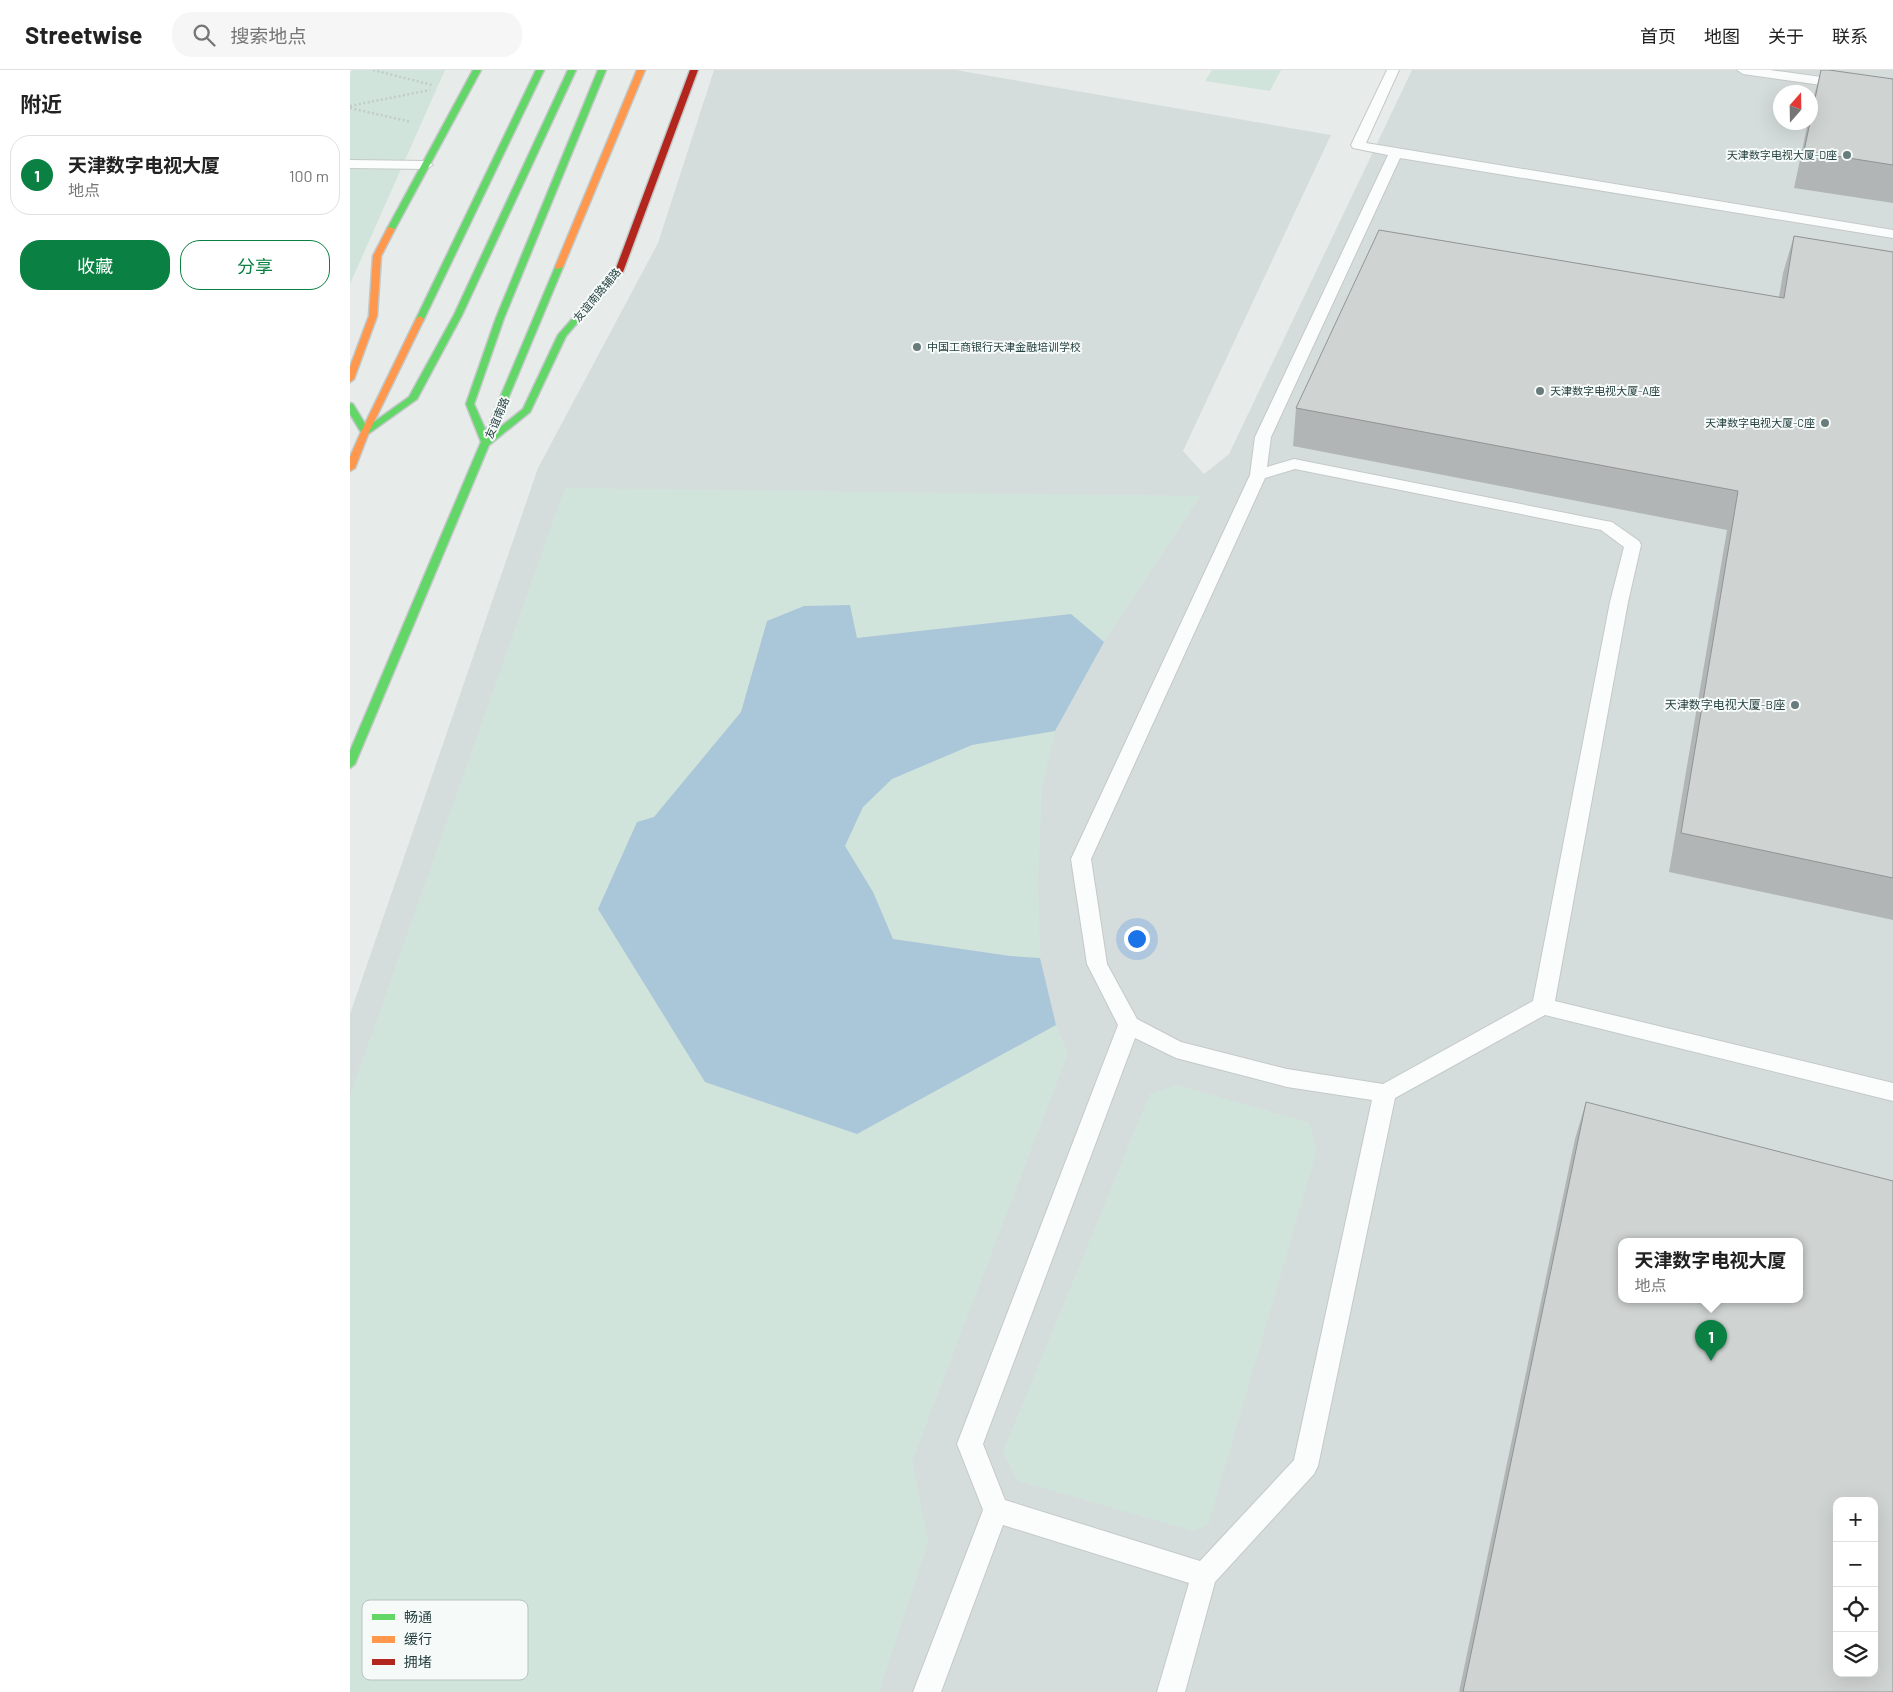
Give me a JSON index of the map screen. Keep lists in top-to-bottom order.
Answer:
{
  "streets": {
    "street": ["友谊南路辅路", "友谊南路"]
  },
  "crossings": [
    ["友谊南路辅路", "友谊南路"]
  ],
  "places": [
    "天津数字电视大厦-D座",
    "中国工商银行天津金融培训学校",
    "天津数字电视大厦-A座",
    "天津数字电视大厦-C座",
    "天津数字电视大厦-B座"
  ],
  "legend": ["畅通", "缓行", "拥堵"],
  "north": "top",
  "page": {
    "header": "Streetwise",
    "search": "搜索地点",
    "nav": [
      "首页",
      "地图",
      "关于",
      "联系"
    ],
    "heading": "附近",
    "list": [
      {
        "mark": "1",
        "name": "天津数字电视大厦",
        "note": "地点",
        "value": "100 m"
      }
    ],
    "buttons": ["收藏", "分享"],
    "popup": ["天津数字电视大厦", "地点"],
    "pins": "1",
    "map_buttons": ["+", "−"]
  }
}
